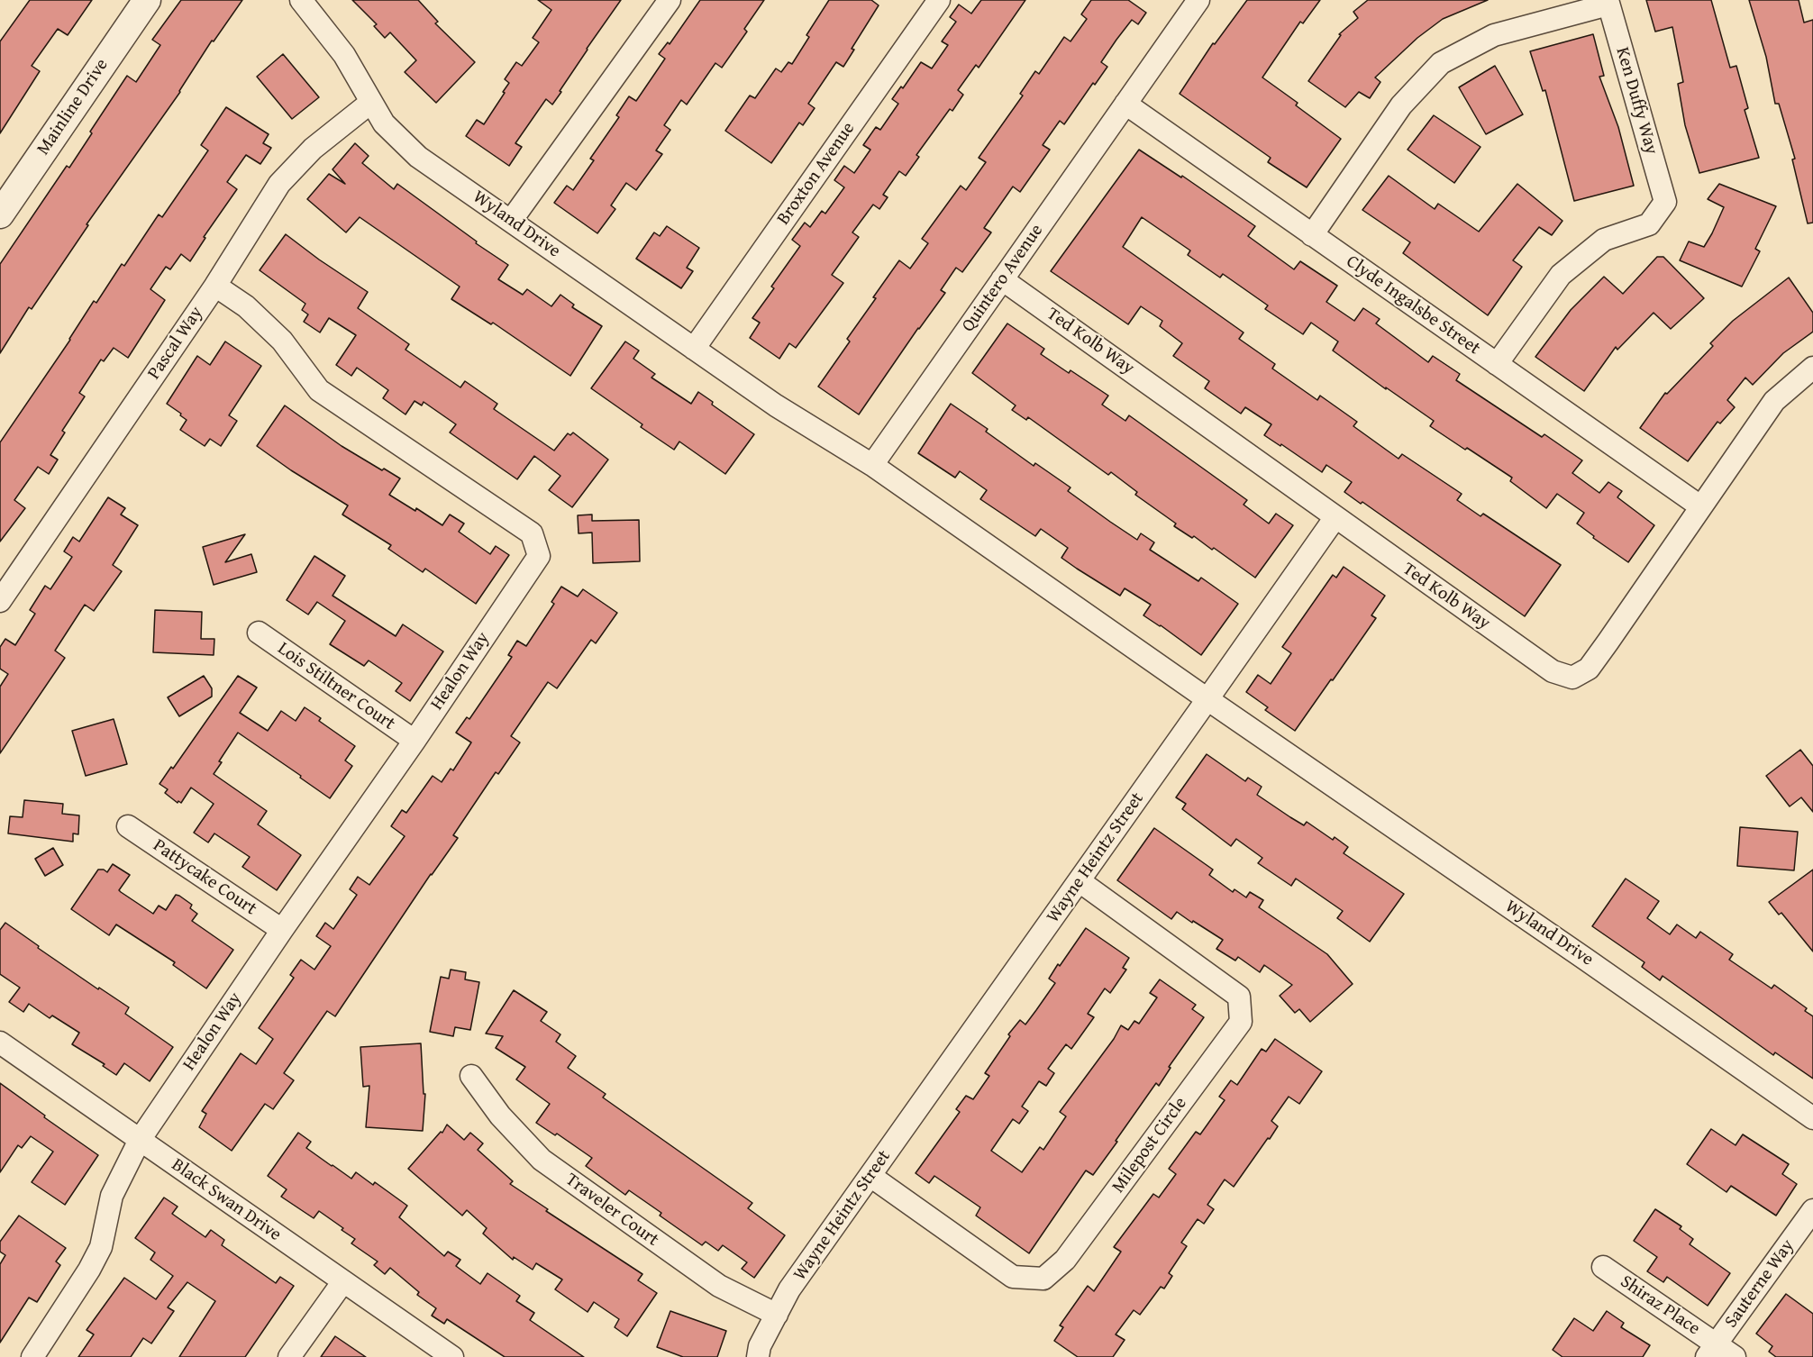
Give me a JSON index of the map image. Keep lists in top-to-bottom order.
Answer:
{
  "streets": {
    "street": [
      "Ken Duffy Way",
      "Mainline Drive",
      "Broxton Avenue",
      "Wyland Drive",
      "Quintero Avenue",
      "Clyde Ingalsbe Street",
      "Ted Kolb Way",
      "Pascal Way",
      "Healon Way",
      "Lois Stiltner Court",
      "Wayne Heintz Street",
      "Pattycake Court",
      "Milepost Circle",
      "Black Swan Drive",
      "Traveler Court",
      "Sauterne Way",
      "Shiraz Place"
    ]
  },
  "crossings": [
    ["Ken Duffy Way", "Clyde Ingalsbe Street"],
    ["Broxton Avenue", "Wyland Drive"],
    ["Wyland Drive", "Quintero Avenue"],
    ["Wyland Drive", "Pascal Way"],
    ["Wyland Drive", "Wayne Heintz Street"],
    ["Quintero Avenue", "Clyde Ingalsbe Street"],
    ["Quintero Avenue", "Ted Kolb Way"],
    ["Clyde Ingalsbe Street", "Ted Kolb Way"],
    ["Ted Kolb Way", "Wayne Heintz Street"],
    ["Pascal Way", "Healon Way"],
    ["Healon Way", "Lois Stiltner Court"],
    ["Healon Way", "Pattycake Court"],
    ["Healon Way", "Black Swan Drive"],
    ["Wayne Heintz Street", "Milepost Circle"],
    ["Wayne Heintz Street", "Traveler Court"],
    ["Sauterne Way", "Shiraz Place"]
  ]
}
